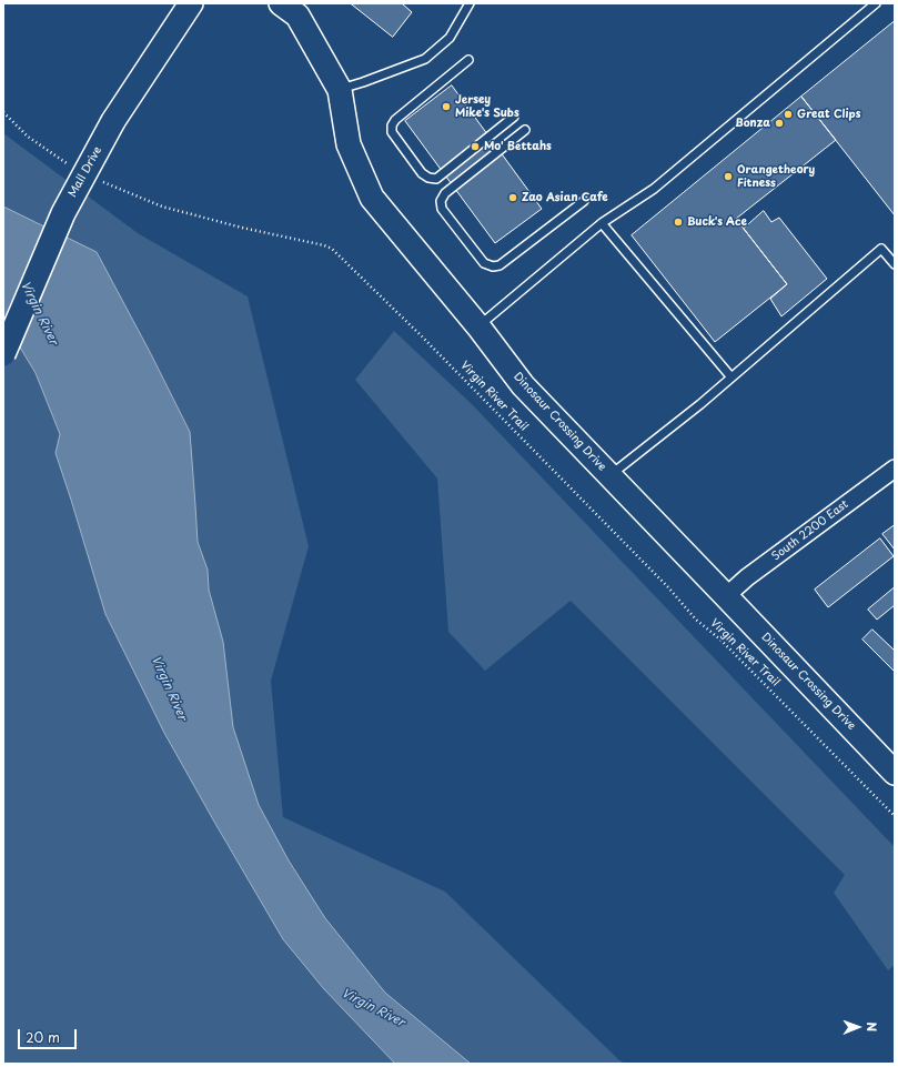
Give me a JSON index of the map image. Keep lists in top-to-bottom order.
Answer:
{
  "streets": {
    "street": ["Mall Drive", "Dinosaur Crossing Drive", "South 2200 East"],
    "path": ["Virgin River Trail"]
  },
  "crossings": [
    ["Dinosaur Crossing Drive", "South 2200 East"]
  ],
  "water": ["Virgin River"],
  "places": [
    "Jersey Mike's Subs",
    "Great Clips",
    "Bonza",
    "Mo' Bettahs",
    "Orangetheory Fitness",
    "Zao Asian Cafe",
    "Buck's Ace"
  ],
  "scale_bar": "20 m",
  "north": "right"
}
